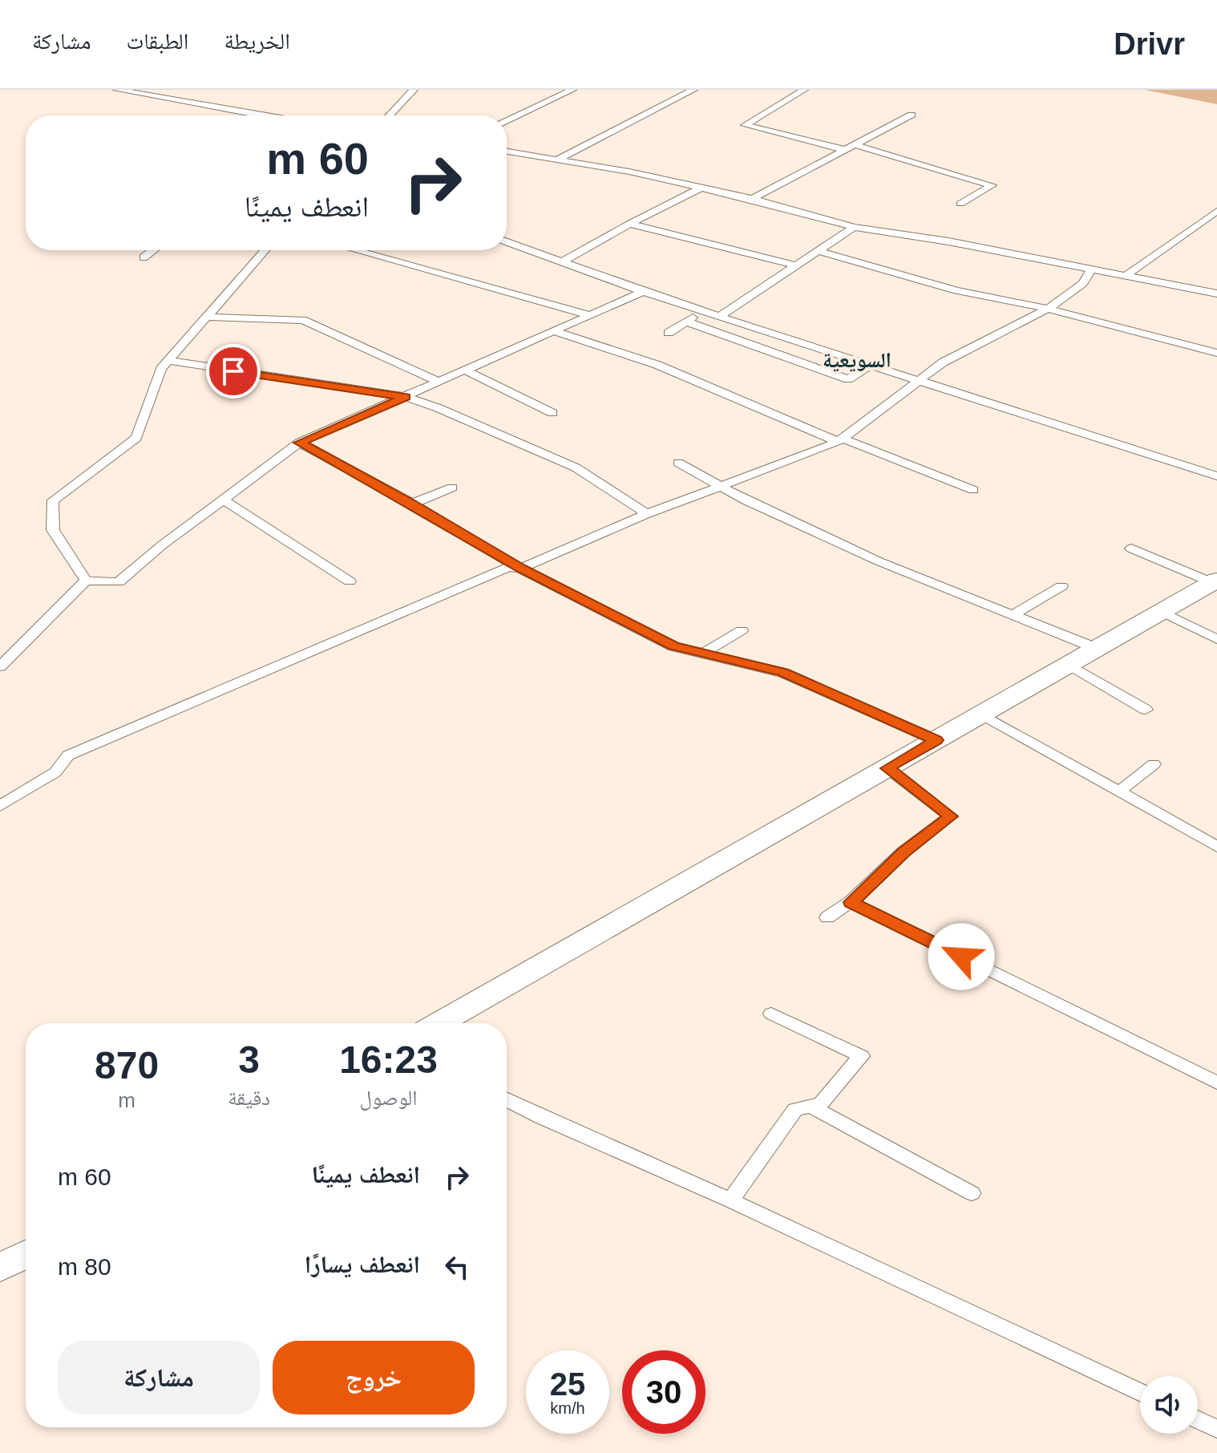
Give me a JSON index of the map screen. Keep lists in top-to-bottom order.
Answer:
{
  "districts": ["السويعية"],
  "page": {
    "header": "Drivr",
    "nav": ["الخريطة", "الطبقات", "مشاركة"],
    "turn": ["60 m", "انعطف يمينًا"],
    "eta": [
      "16:23",
      "الوصول",
      "3",
      "دقيقة",
      "870",
      "m"
    ],
    "list": [
      {
        "name": "انعطف يمينًا",
        "value": "60 m"
      },
      {
        "name": "انعطف يسارًا",
        "value": "80 m"
      }
    ],
    "buttons": ["خروج", "مشاركة"],
    "speed": "25 km/h",
    "limit": "30"
  }
}
